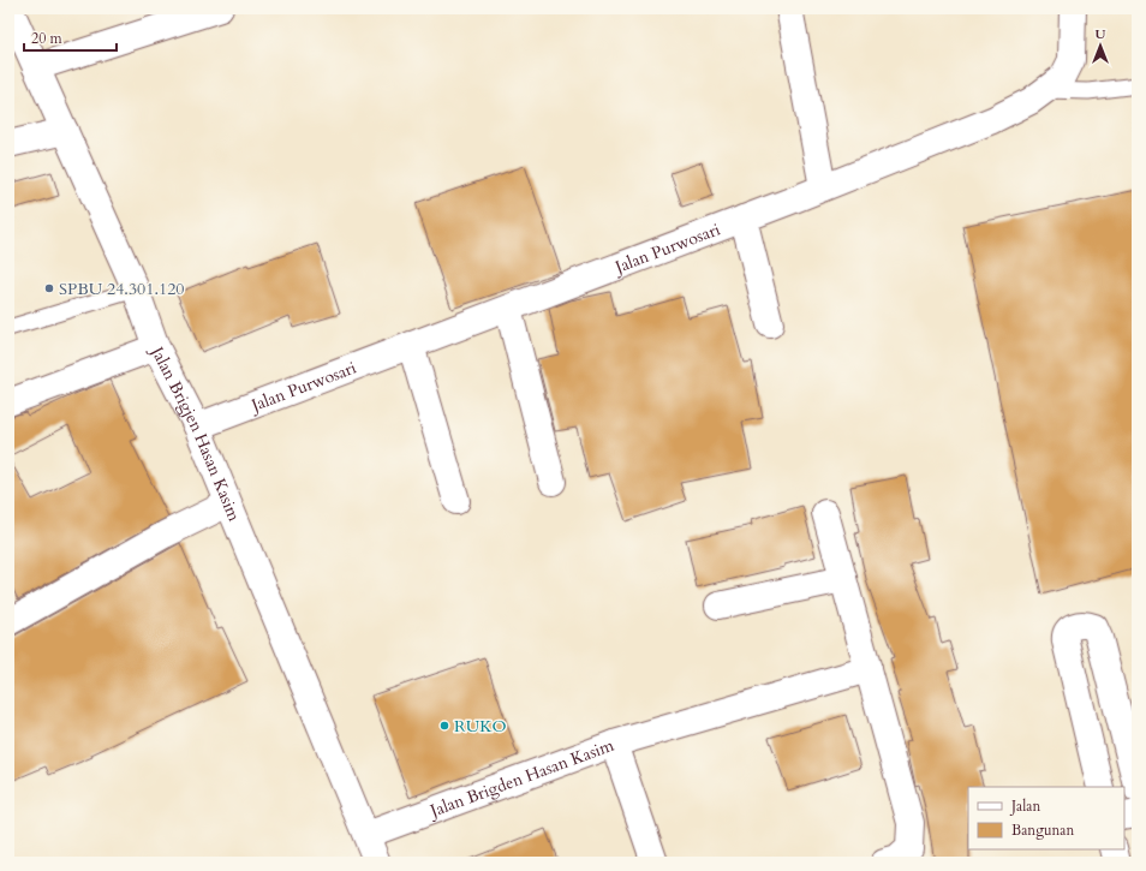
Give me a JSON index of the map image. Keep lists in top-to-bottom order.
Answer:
{
  "streets": {
    "street": ["Jalan Purwosari", "Jalan Brigjen Hasan Kasim", "Jalan Brigden Hasan Kasim"]
  },
  "crossings": [
    ["Jalan Purwosari", "Jalan Brigjen Hasan Kasim"],
    ["Jalan Brigjen Hasan Kasim", "Jalan Brigden Hasan Kasim"]
  ],
  "places": ["SPBU 24.301.120", "RUKO"],
  "legend": ["Jalan", "Bangunan"],
  "scale_bar": "20 m",
  "north": "top"
}
